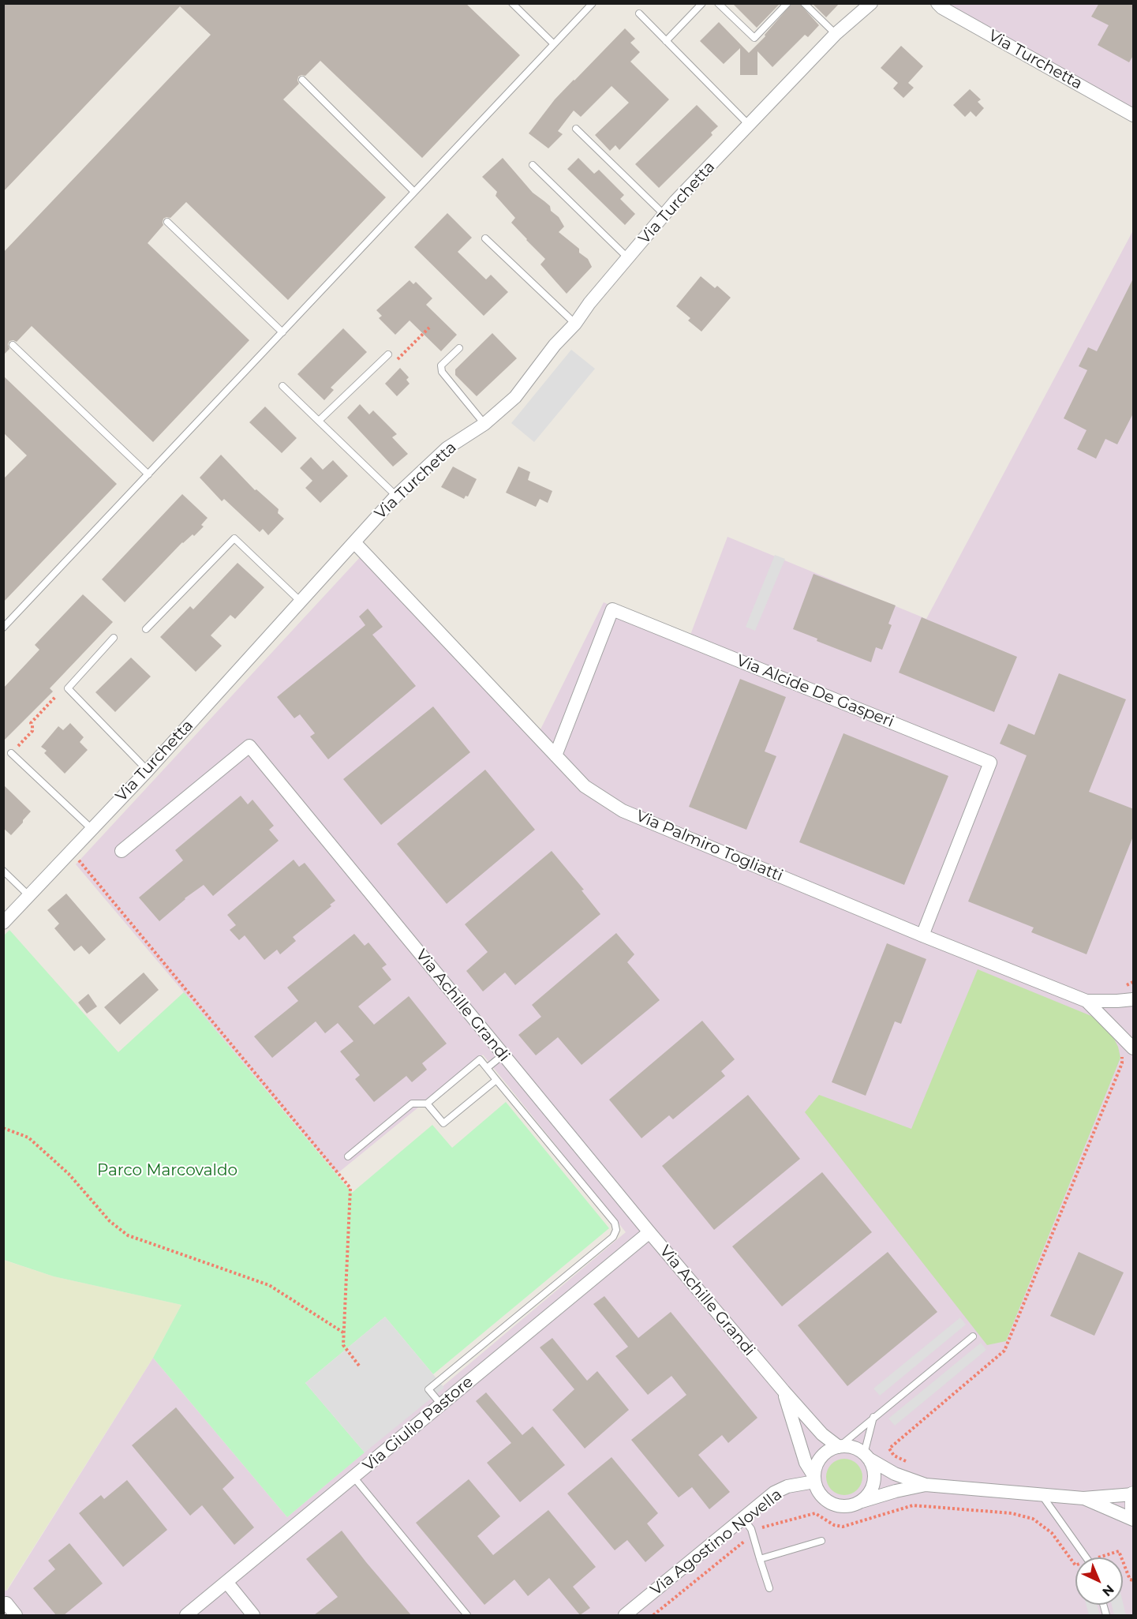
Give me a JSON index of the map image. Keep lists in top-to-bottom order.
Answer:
{
  "streets": {
    "street": [
      "Via Turchetta",
      "Via Alcide De Gasperi",
      "Via Palmiro Togliatti",
      "Via Achille Grandi",
      "Via Giulio Pastore",
      "Via Agostino Novella"
    ]
  },
  "crossings": [
    ["Via Turchetta", "Via Palmiro Togliatti"],
    ["Via Alcide De Gasperi", "Via Palmiro Togliatti"],
    ["Via Achille Grandi", "Via Giulio Pastore"],
    ["Via Achille Grandi", "Via Agostino Novella"]
  ],
  "parks": ["Parco Marcovaldo"],
  "north": "bottom right"
}
